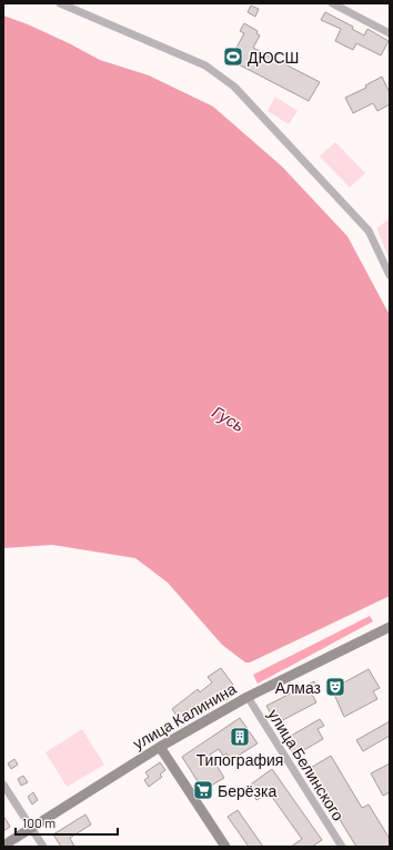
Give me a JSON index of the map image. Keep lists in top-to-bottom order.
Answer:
{
  "streets": {
    "main road": ["улица Калинина"],
    "street": ["улица Белинского"]
  },
  "crossings": [
    ["улица Калинина", "улица Белинского"]
  ],
  "water": ["Гусь"],
  "places": {
    "sports": ["ДЮСШ"],
    "theatre": ["Алмаз"],
    "building": ["Типография"],
    "supermarket": ["Берёзка"]
  },
  "scale_bar": "100 m"
}
